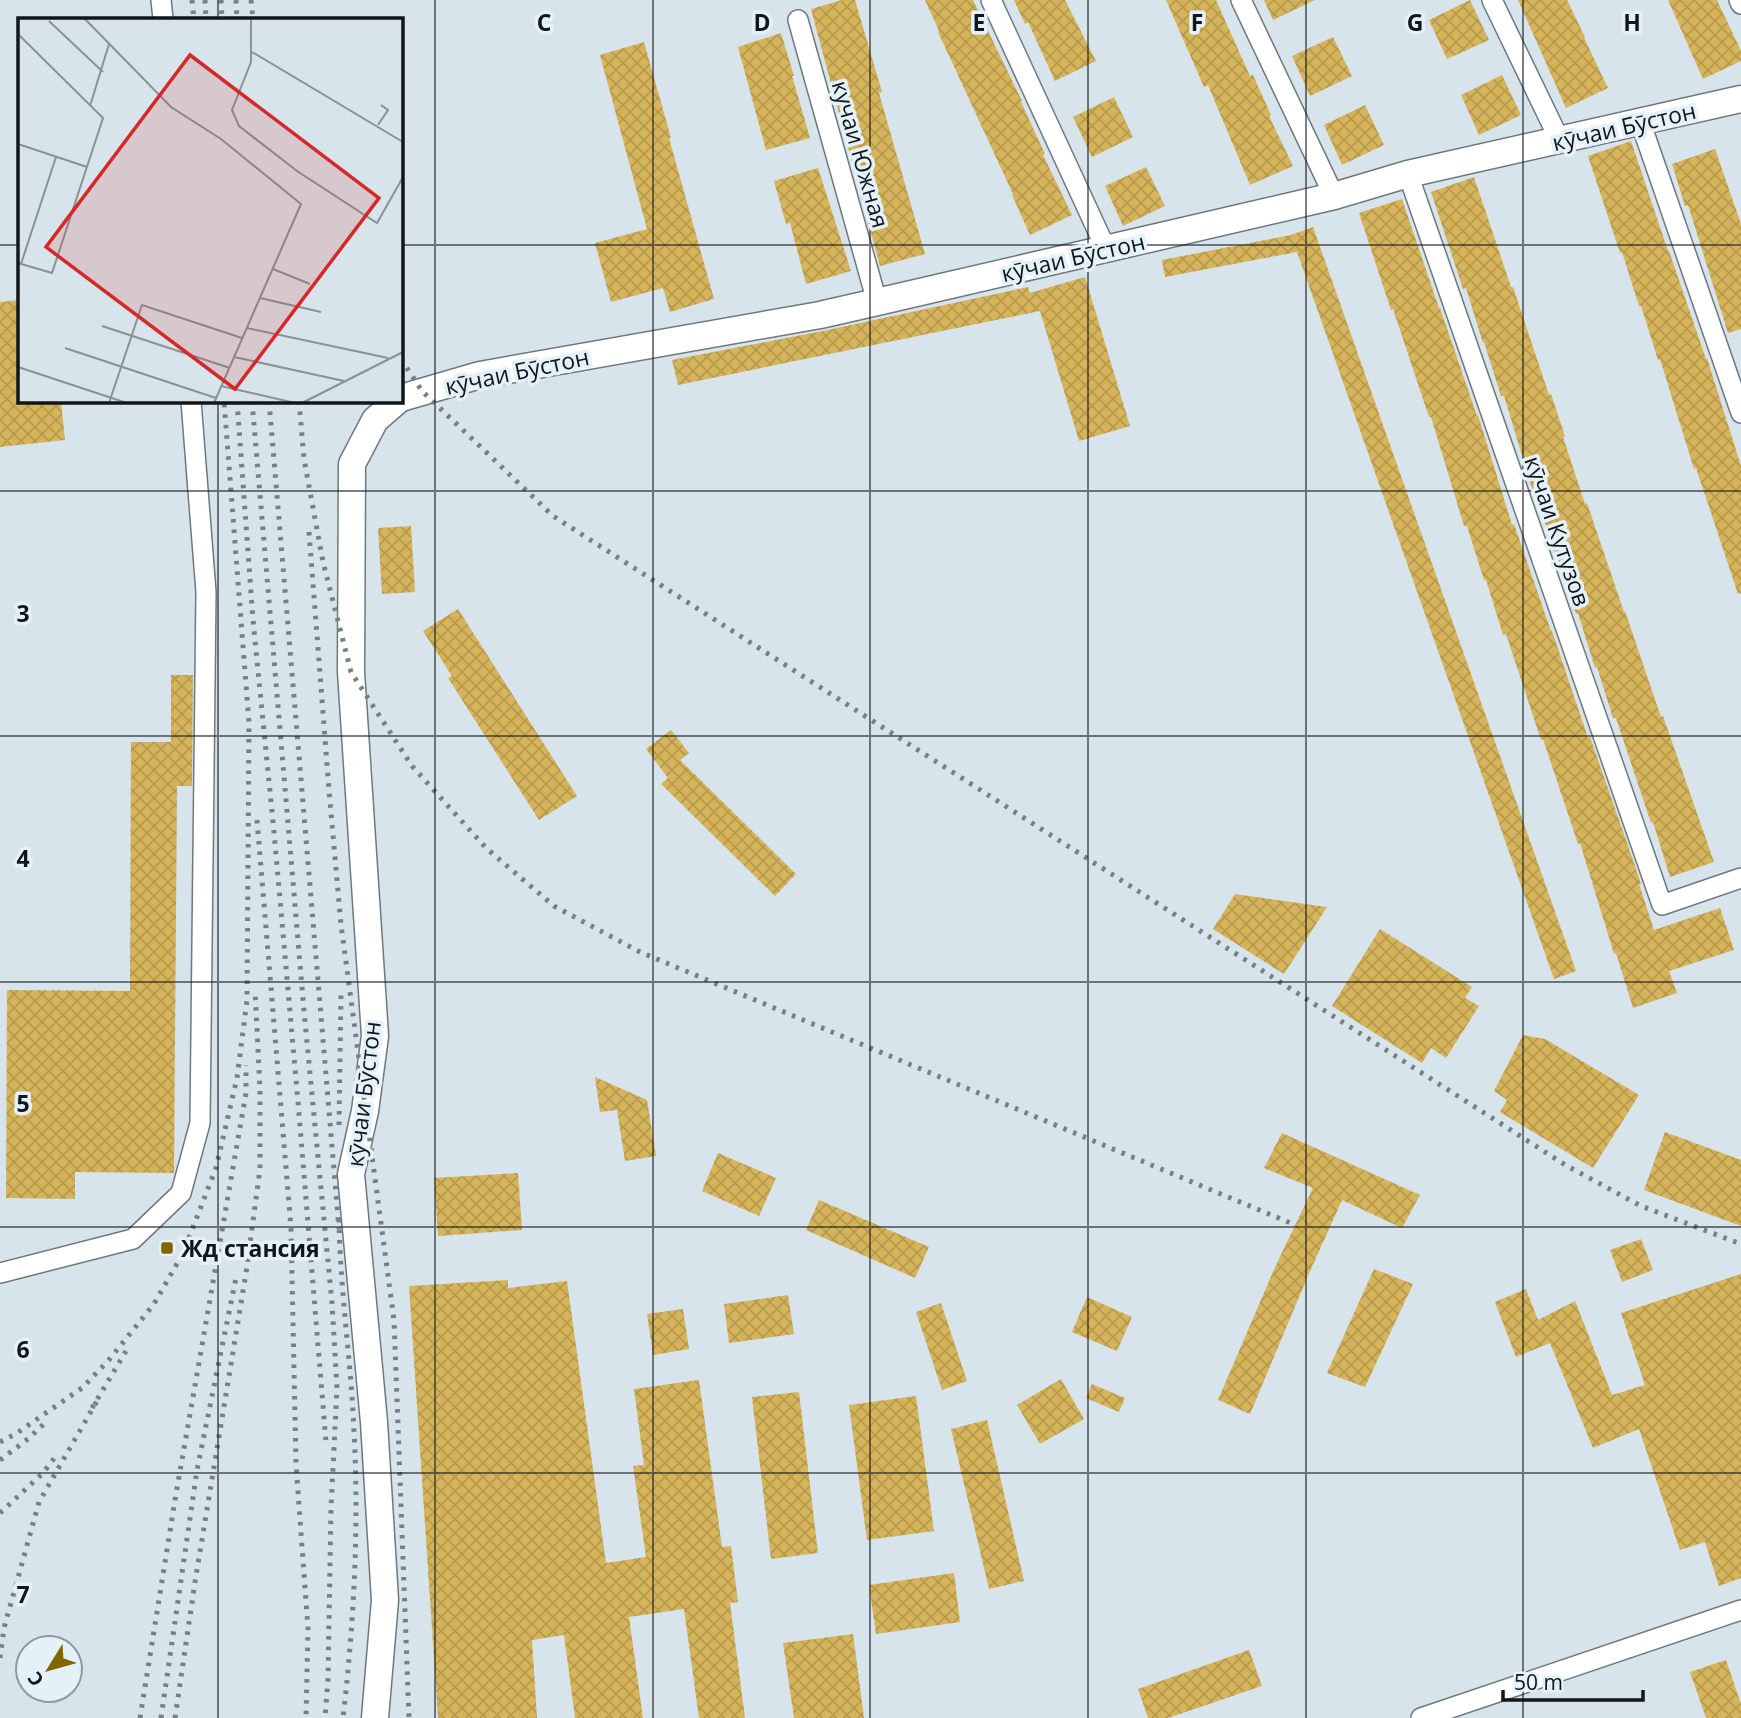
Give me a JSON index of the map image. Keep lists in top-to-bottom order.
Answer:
{
  "streets": {
    "main road": ["кӯчаи Бӯстон"],
    "street": ["кучаи Южная", "кӯчаи Кутузов"]
  },
  "crossings": [
    ["кӯчаи Бӯстон", "кучаи Южная"],
    ["кӯчаи Бӯстон", "кӯчаи Кутузов"]
  ],
  "places": {
    "transit": ["Жд стансия"]
  },
  "scale_bar": "50 m",
  "north": "bottom left",
  "grid": {
    "columns": [
      "C",
      "D",
      "E",
      "F",
      "G",
      "H"
    ],
    "rows": [
      "3",
      "4",
      "5",
      "6",
      "7"
    ]
  }
}
